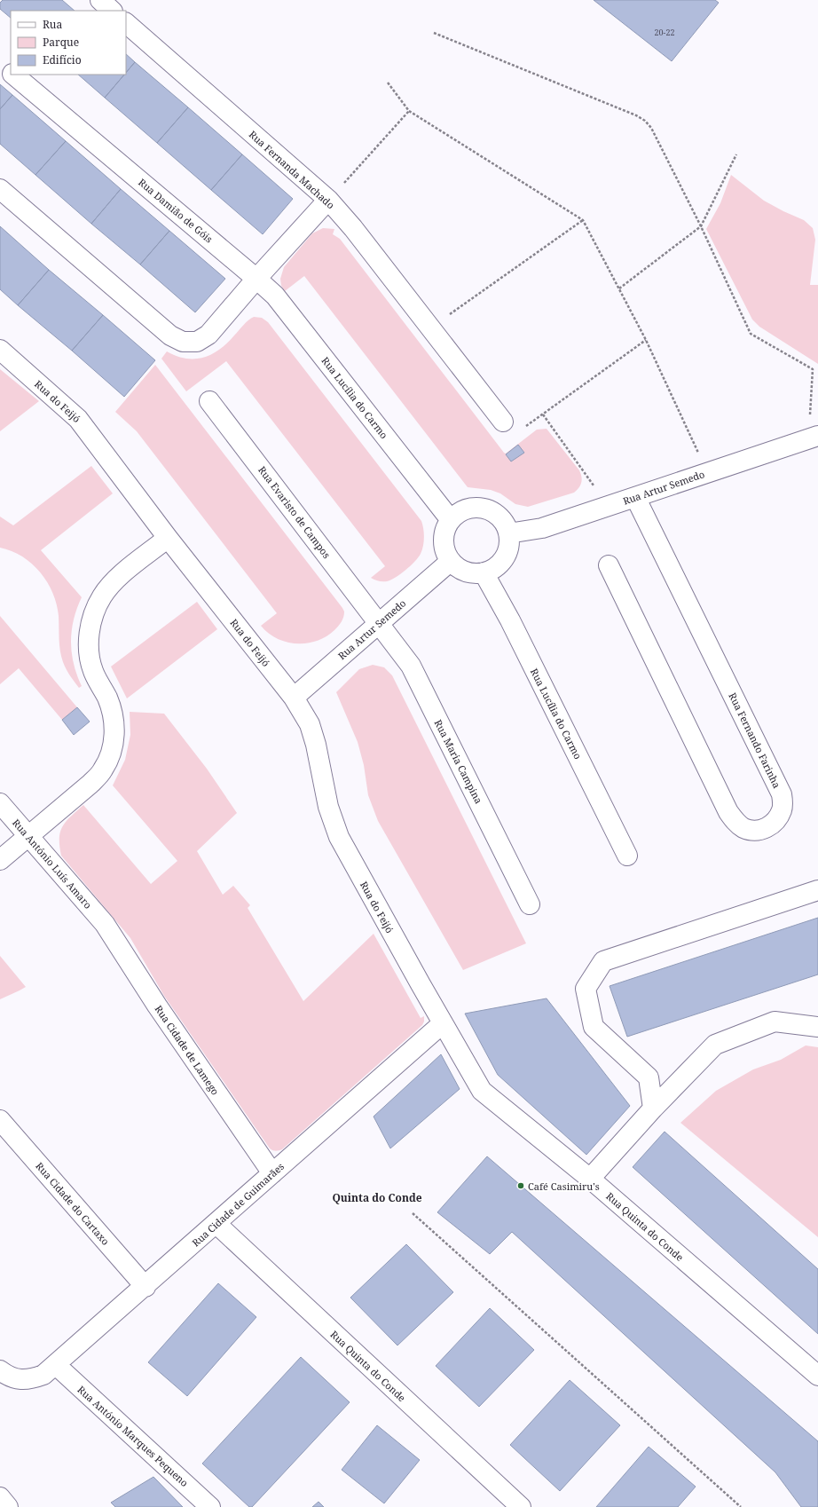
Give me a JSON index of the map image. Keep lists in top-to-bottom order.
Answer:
{
  "streets": {
    "street": [
      "Rua Fernanda Machado",
      "Rua Damião de Góis",
      "Rua Lucília do Carmo",
      "Rua do Feijó",
      "Rua Artur Semedo",
      "Rua Evaristo de Campos",
      "Rua Fernando Farinha",
      "Rua Maria Campina",
      "Rua António Luís Amaro",
      "Rua Cidade de Lamego",
      "Rua Cidade do Cartaxo",
      "Rua Cidade de Guimarães",
      "Rua Quinta do Conde",
      "Rua António Marques Pequeno"
    ]
  },
  "crossings": [
    ["Rua Damião de Góis", "Rua Lucília do Carmo"],
    ["Rua Lucília do Carmo", "Rua Artur Semedo"],
    ["Rua do Feijó", "Rua Artur Semedo"],
    ["Rua do Feijó", "Rua Quinta do Conde"],
    ["Rua Artur Semedo", "Rua Evaristo de Campos"],
    ["Rua Artur Semedo", "Rua Fernando Farinha"],
    ["Rua Artur Semedo", "Rua Maria Campina"],
    ["Rua Evaristo de Campos", "Rua Maria Campina"],
    ["Rua António Luís Amaro", "Rua Cidade de Lamego"],
    ["Rua Cidade de Lamego", "Rua Cidade de Guimarães"],
    ["Rua Cidade do Cartaxo", "Rua Cidade de Guimarães"],
    ["Rua Cidade de Guimarães", "Rua Quinta do Conde"],
    ["Rua Cidade de Guimarães", "Rua António Marques Pequeno"]
  ],
  "districts": ["Quinta do Conde"],
  "places": ["Café Casimiru's"],
  "house_numbers": ["20-22"],
  "legend": ["Rua", "Parque", "Edifício"]
}
